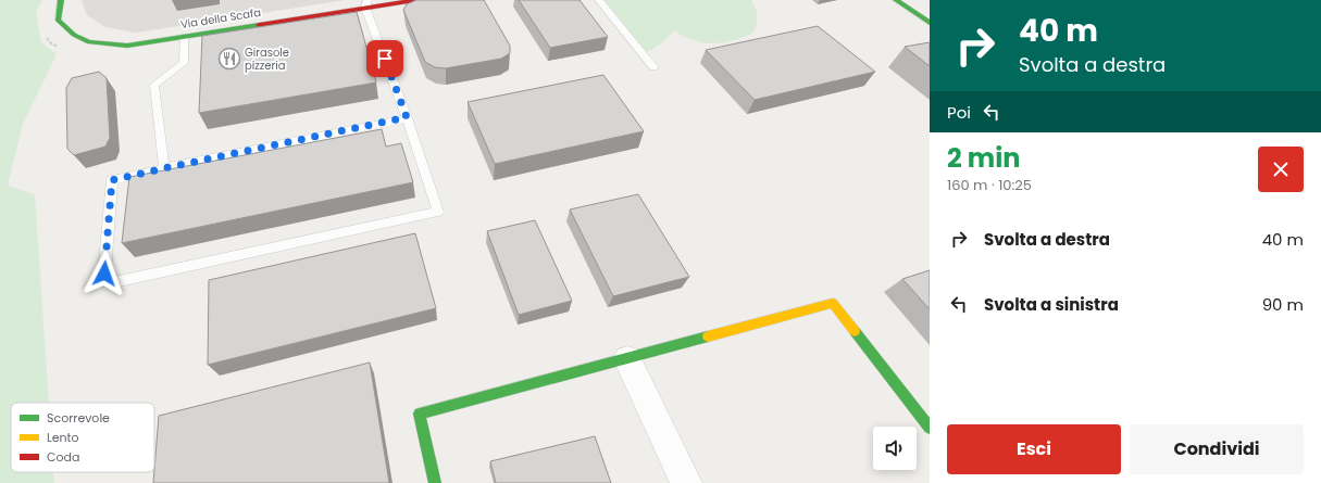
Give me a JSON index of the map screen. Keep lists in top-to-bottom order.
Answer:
{
  "streets": {
    "main road": ["Via della Scafa"]
  },
  "places": {
    "restaurant": ["Girasole pizzeria"]
  },
  "legend": ["Scorrevole", "Lento", "Coda"],
  "page": {
    "turn": ["40 m", "Svolta a destra"],
    "then": "Poi",
    "heading": ["2 min", "160 m · 10:25"],
    "list": [
      {
        "name": "Svolta a destra",
        "value": "40 m"
      },
      {
        "name": "Svolta a sinistra",
        "value": "90 m"
      }
    ],
    "buttons": ["Esci", "Condividi"]
  }
}
